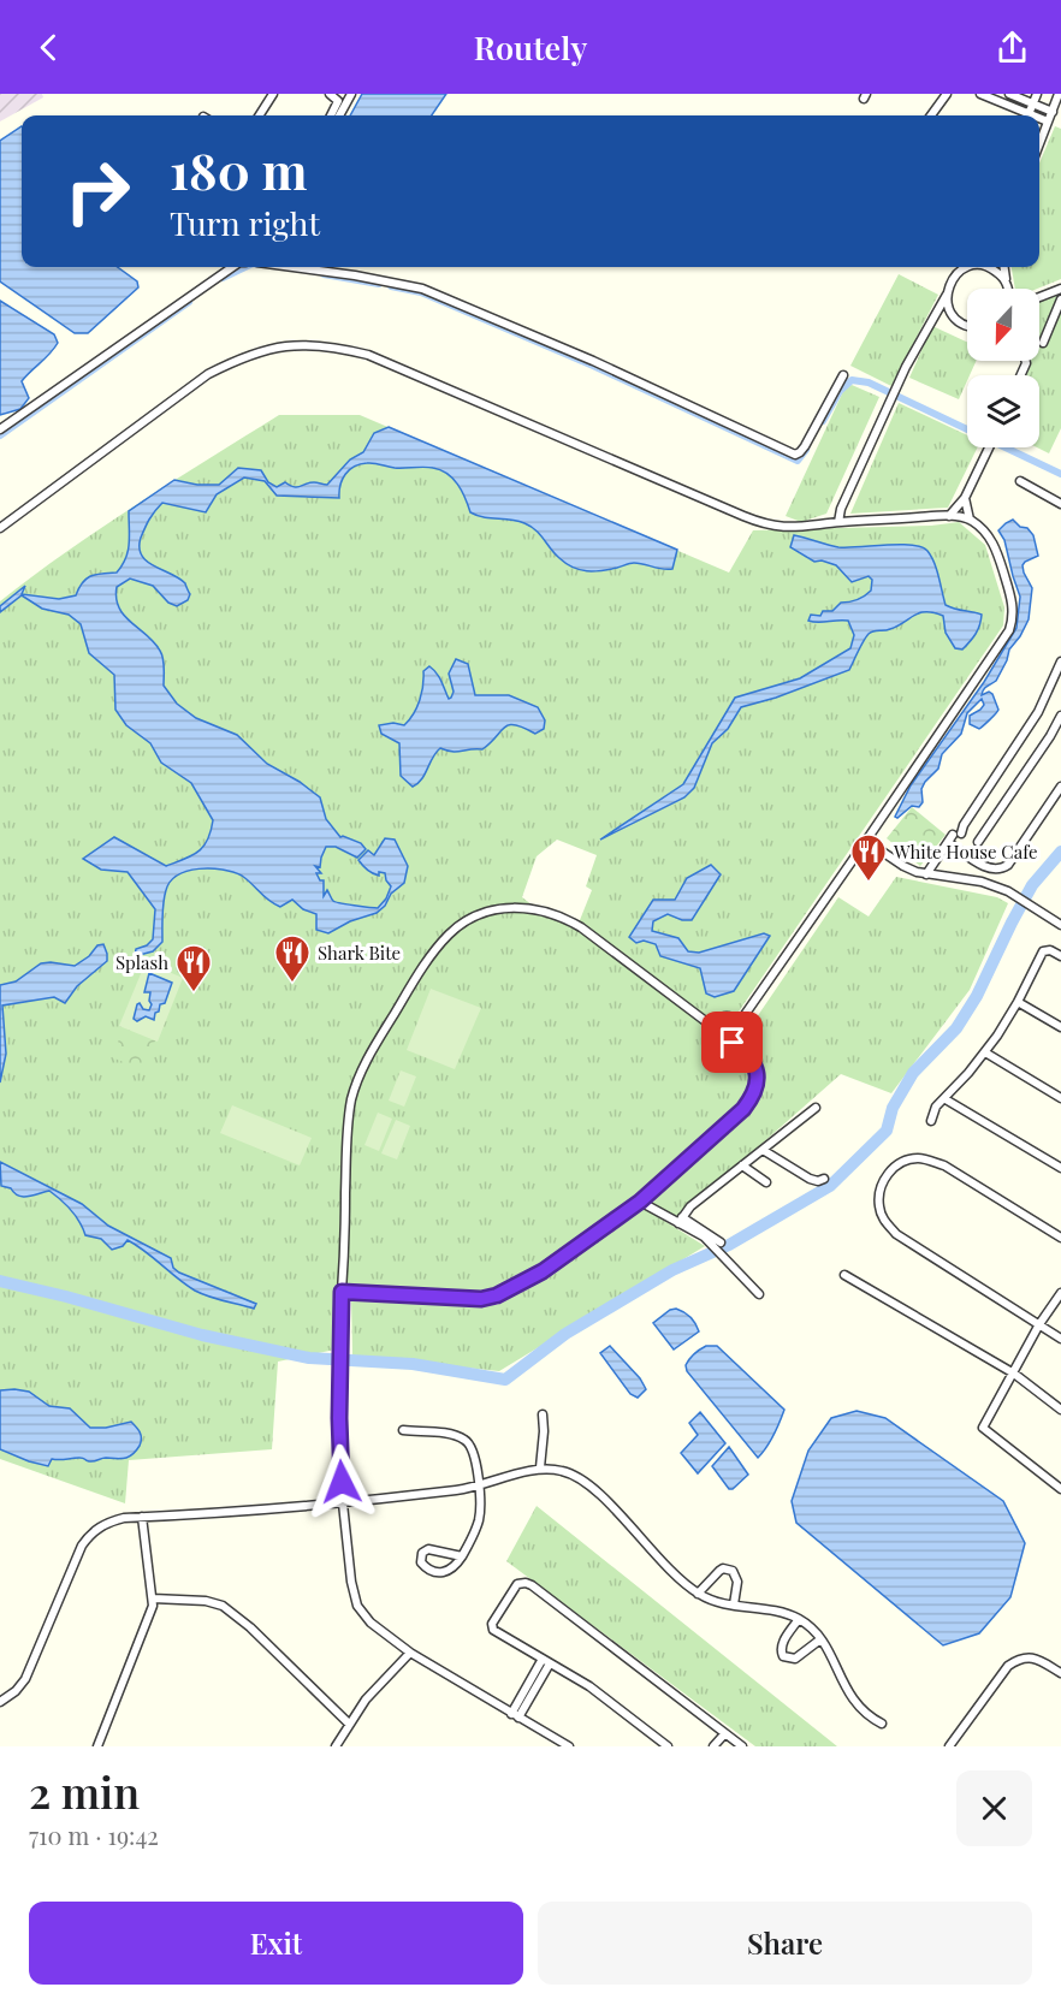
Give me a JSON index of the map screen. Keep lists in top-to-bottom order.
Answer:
{
  "places": {
    "restaurant": ["White House Cafe", "Shark Bite", "Splash"]
  },
  "north": "bottom",
  "page": {
    "header": "Routely",
    "turn": ["180 m", "Turn right"],
    "heading": ["2 min", "710 m · 19:42"],
    "buttons": ["Exit", "Share"]
  }
}
